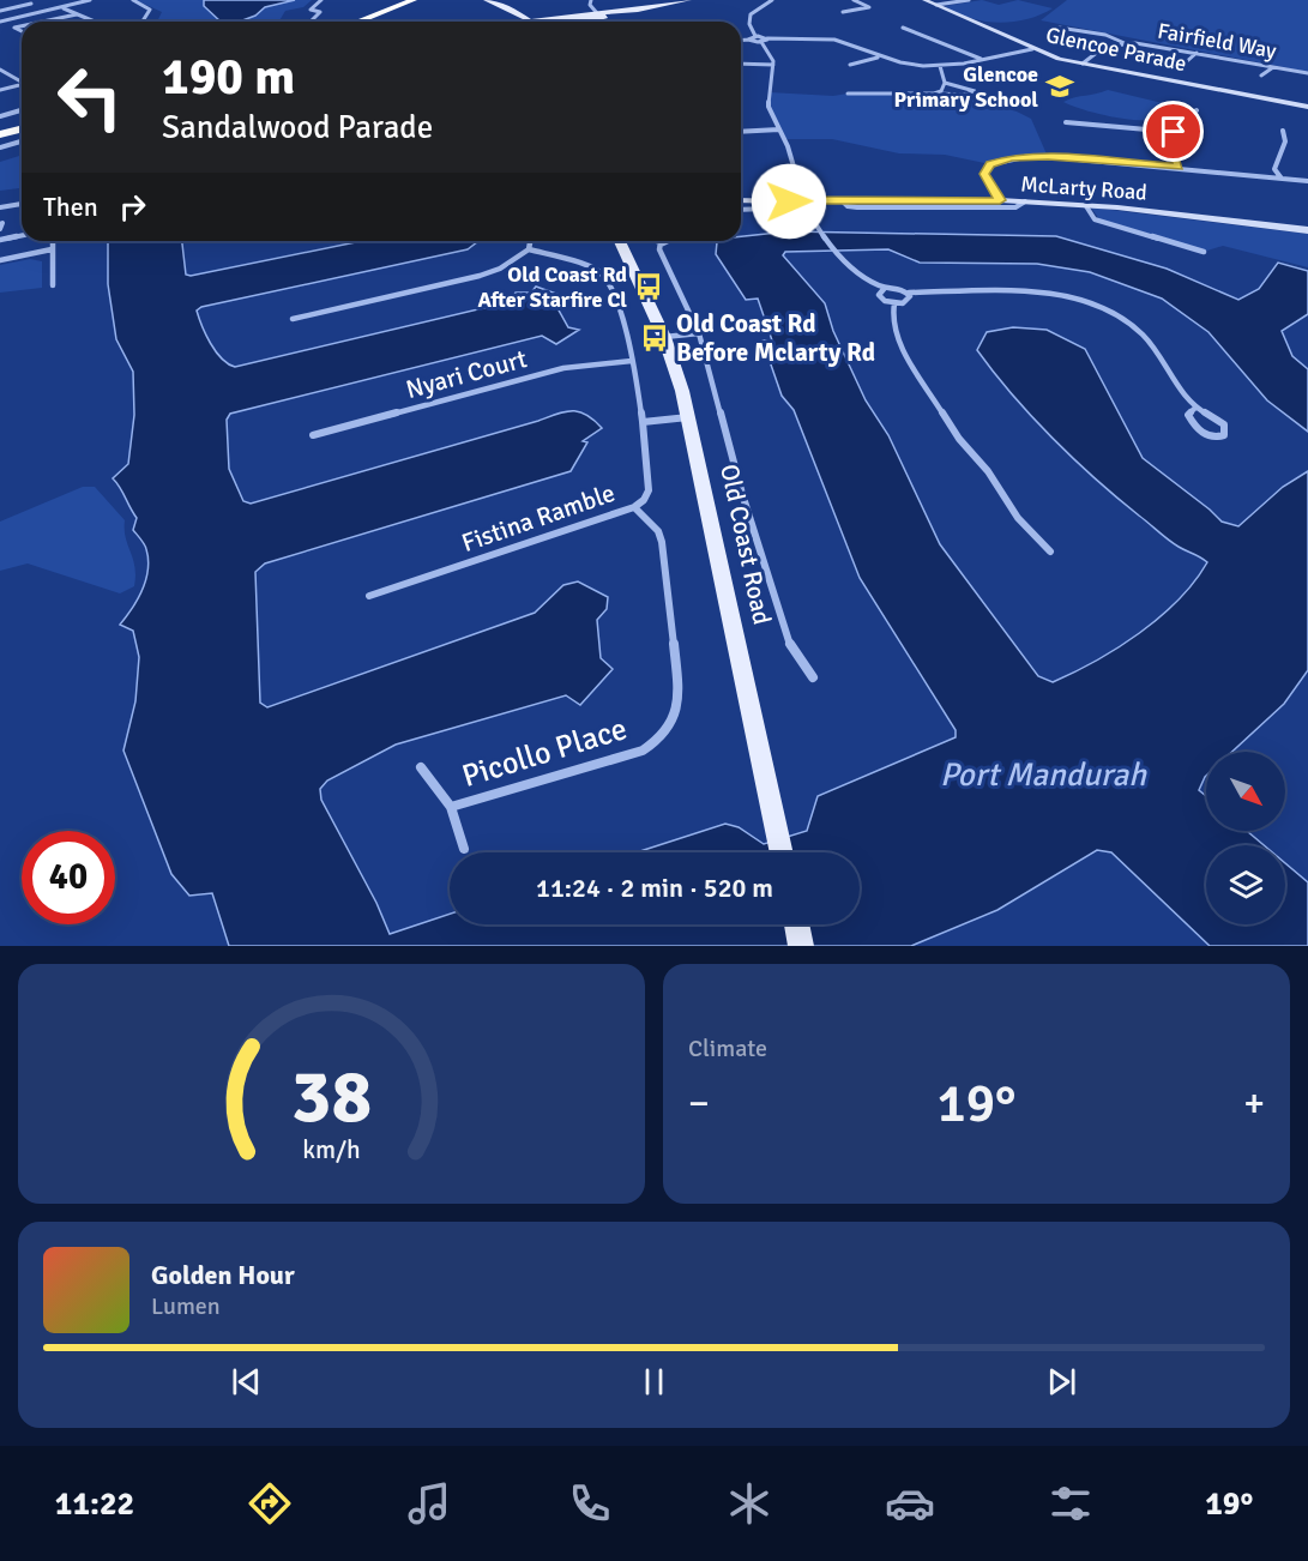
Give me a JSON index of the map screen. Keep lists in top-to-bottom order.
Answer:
{
  "streets": {
    "main road": ["Old Coast Road"],
    "street": [
      "Fairfield Way",
      "Glencoe Parade",
      "McLarty Road",
      "Nyari Court",
      "Fistina Ramble",
      "Picollo Place"
    ]
  },
  "crossings": [
    ["Fairfield Way", "Glencoe Parade"],
    ["Nyari Court", "Fistina Ramble"],
    ["Fistina Ramble", "Picollo Place"]
  ],
  "water": ["Port Mandurah"],
  "places": {
    "school or university": ["Glencoe Primary School"],
    "bus stop": ["Old Coast Rd After Starfire Cl", "Old Coast Rd Before Mclarty Rd"]
  },
  "north": "bottom right",
  "page": {
    "turn": ["190 m", "Sandalwood Parade"],
    "then": "Then",
    "limit": "40",
    "trip": "11:24 · 2 min · 520 m",
    "tile": "Climate",
    "heat": ["−", "19°", "+"],
    "song": ["Golden Hour", "Lumen"],
    "tabs": ["11:22", "19°"],
    "gauge": ["38", "km/h"]
  }
}
